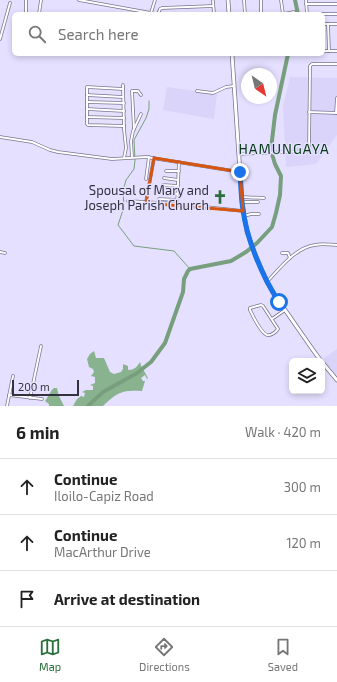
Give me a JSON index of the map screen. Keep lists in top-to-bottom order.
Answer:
{
  "districts": ["HAMUNGAYA"],
  "places": {
    "church": ["Spousal of Mary and Joseph Parish Church"]
  },
  "scale_bar": "200 m",
  "north": "bottom right",
  "page": {
    "search": "Search here",
    "scale": "200 m",
    "heading": ["6 min", "Walk · 420 m"],
    "list": [
      ["Continue", "Iloilo-Capiz Road", "300 m"],
      ["Continue", "MacArthur Drive", "120 m"],
      "Arrive at destination"
    ],
    "nav": ["Map", "Directions", "Saved"]
  }
}
